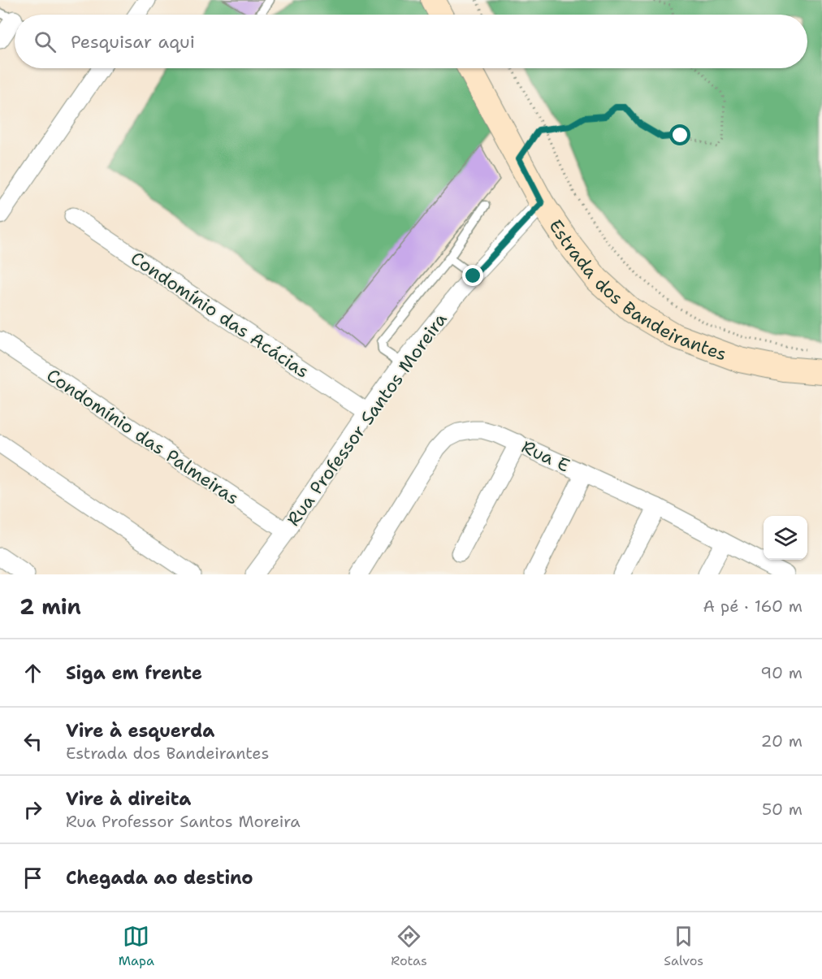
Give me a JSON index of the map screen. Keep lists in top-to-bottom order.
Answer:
{
  "streets": {
    "main road": ["Estrada dos Bandeirantes"],
    "street": [
      "Condomínio das Acácias",
      "Rua Professor Santos Moreira",
      "Condomínio das Palmeiras",
      "Rua E"
    ]
  },
  "crossings": [
    ["Estrada dos Bandeirantes", "Rua Professor Santos Moreira"],
    ["Condomínio das Acácias", "Rua Professor Santos Moreira"],
    ["Rua Professor Santos Moreira", "Condomínio das Palmeiras"]
  ],
  "page": {
    "search": "Pesquisar aqui",
    "heading": ["2 min", "A pé · 160 m"],
    "list": [
      ["Siga em frente", "90 m"],
      ["Vire à esquerda", "Estrada dos Bandeirantes", "20 m"],
      ["Vire à direita", "Rua Professor Santos Moreira", "50 m"],
      "Chegada ao destino"
    ],
    "nav": ["Mapa", "Rotas", "Salvos"]
  }
}
